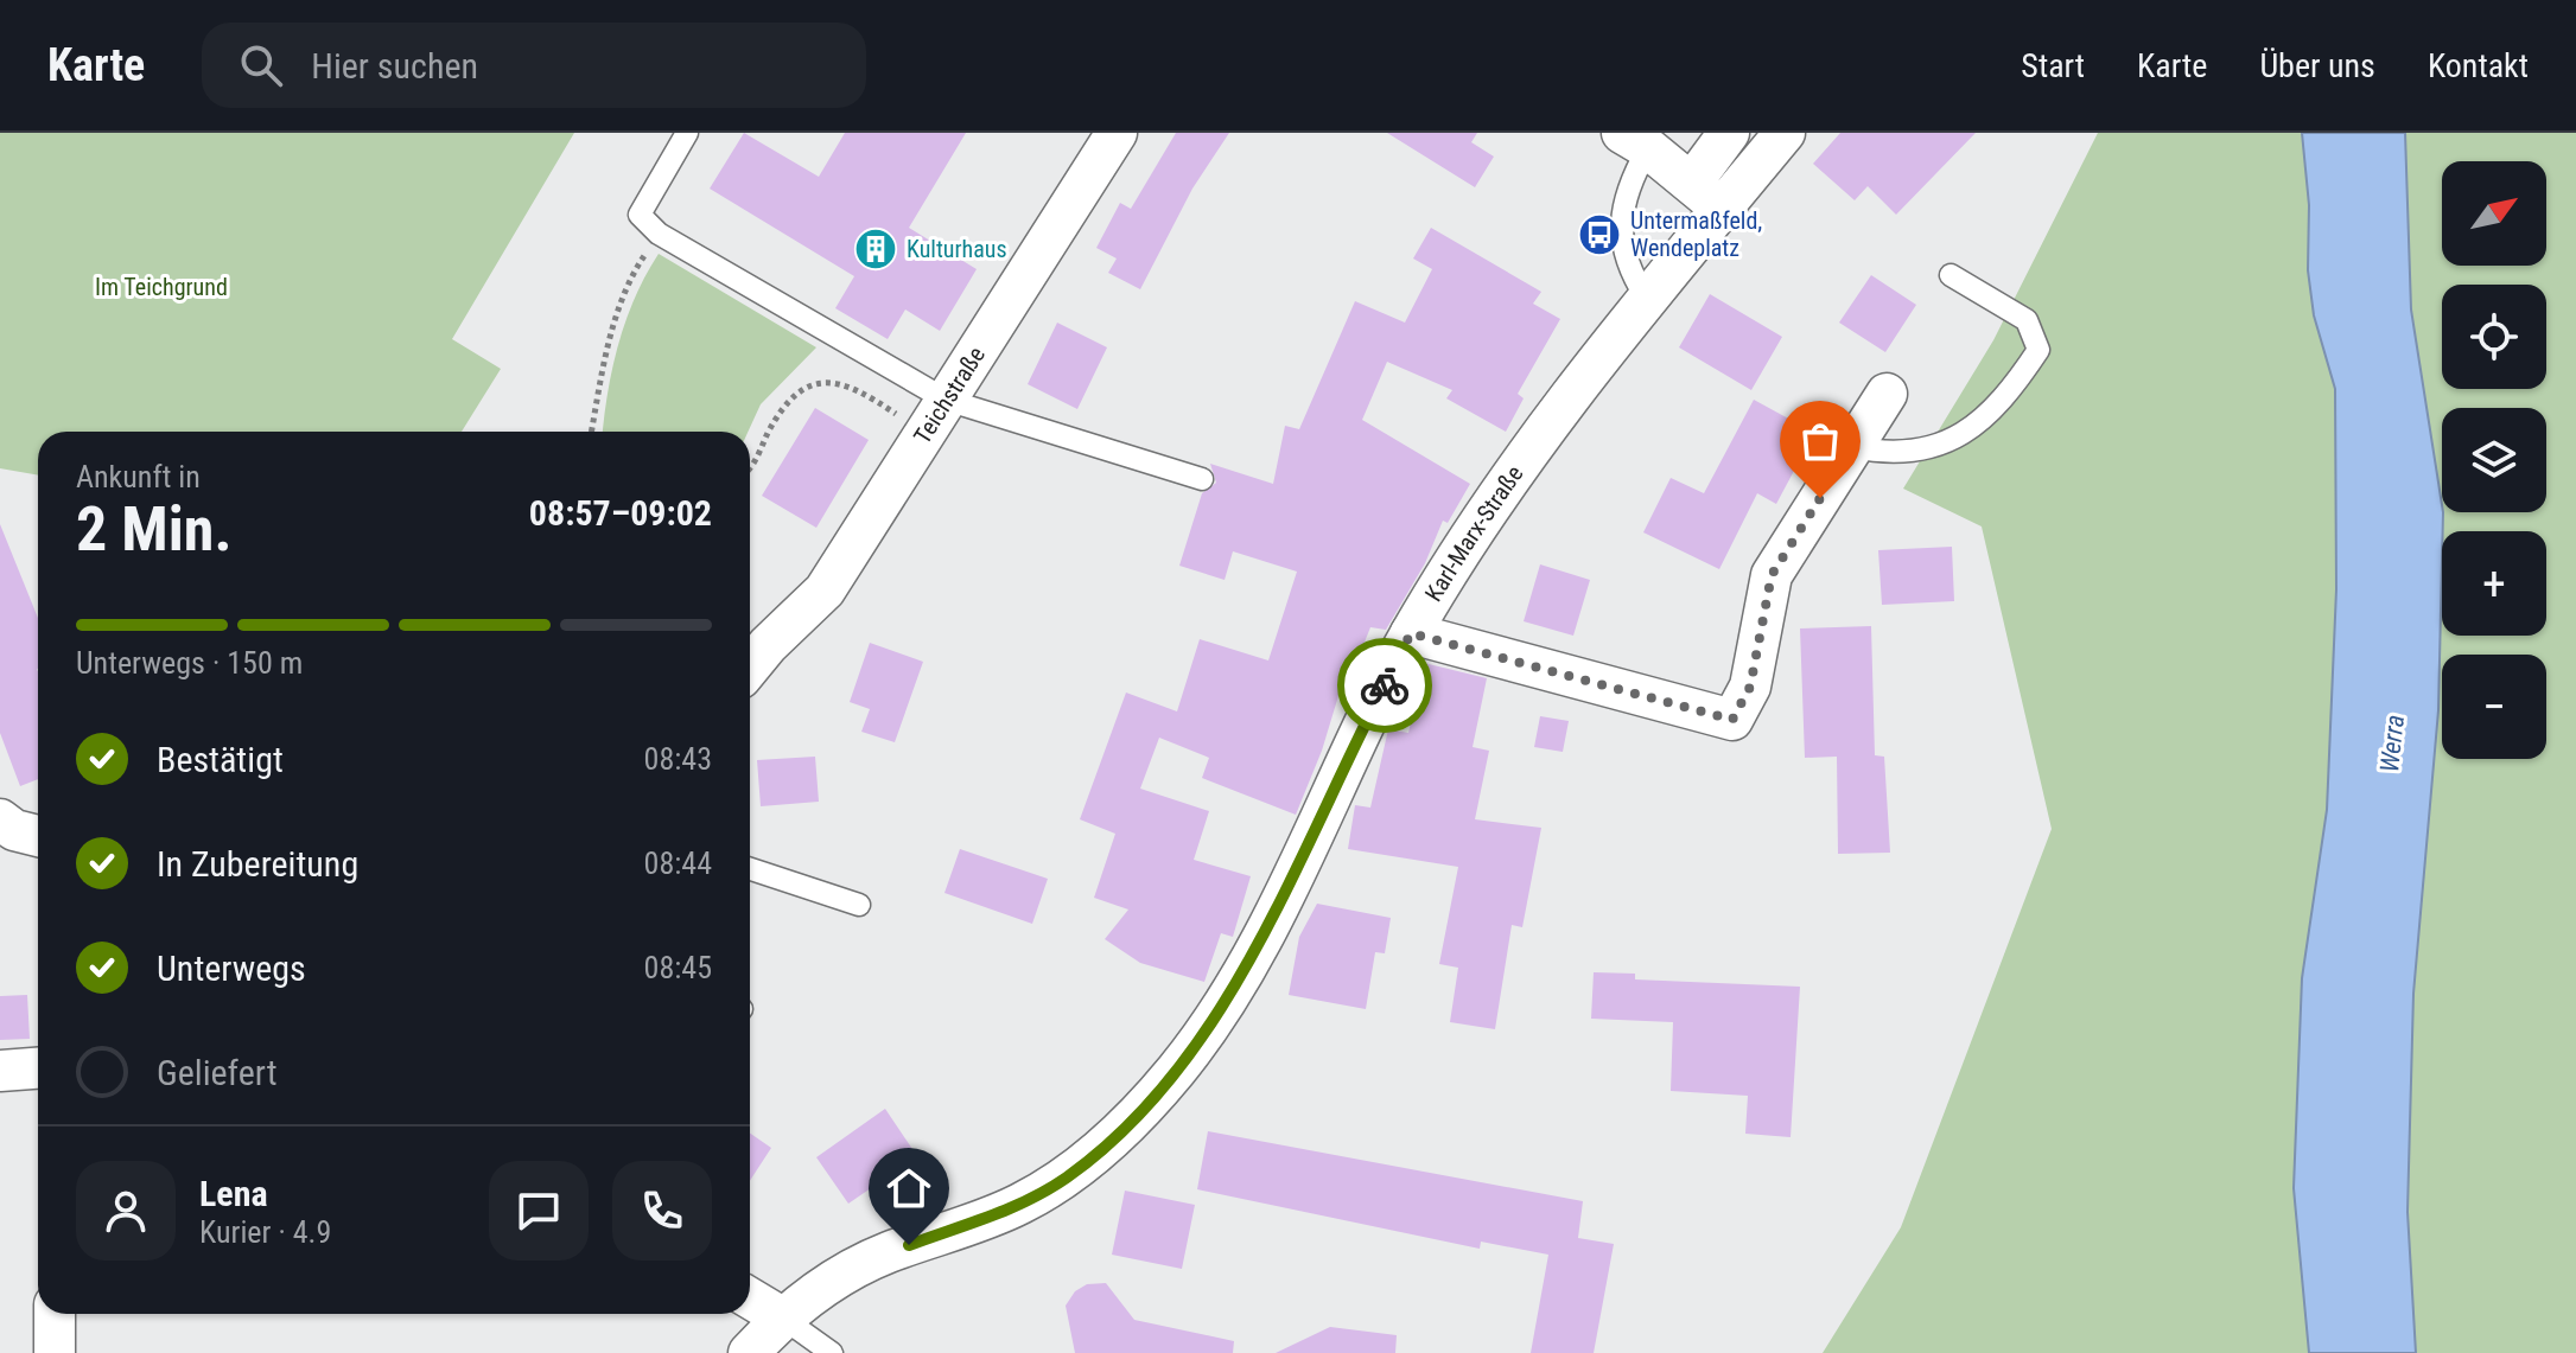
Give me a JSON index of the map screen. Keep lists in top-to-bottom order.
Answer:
{
  "streets": {
    "street": ["Teichstraße", "Karl-Marx-Straße"]
  },
  "water": ["Werra"],
  "parks": ["Im Teichgrund"],
  "places": {
    "bus stop": ["Untermaßfeld, Wendeplatz"],
    "building": ["Kulturhaus"]
  },
  "north": "top right",
  "page": {
    "header": "Karte",
    "search": "Hier suchen",
    "nav": [
      "Start",
      "Karte",
      "Über uns",
      "Kontakt"
    ],
    "map_buttons": ["+", "−"],
    "heading": ["2 Min.", "Ankunft in", "08:57–09:02"],
    "panel": ["Lena", "Kurier · 4.9"],
    "bar": "Unterwegs · 150 m",
    "list": [
      ["Bestätigt", "08:43"],
      ["In Zubereitung", "08:44"],
      ["Unterwegs", "08:45"],
      "Geliefert"
    ]
  }
}
